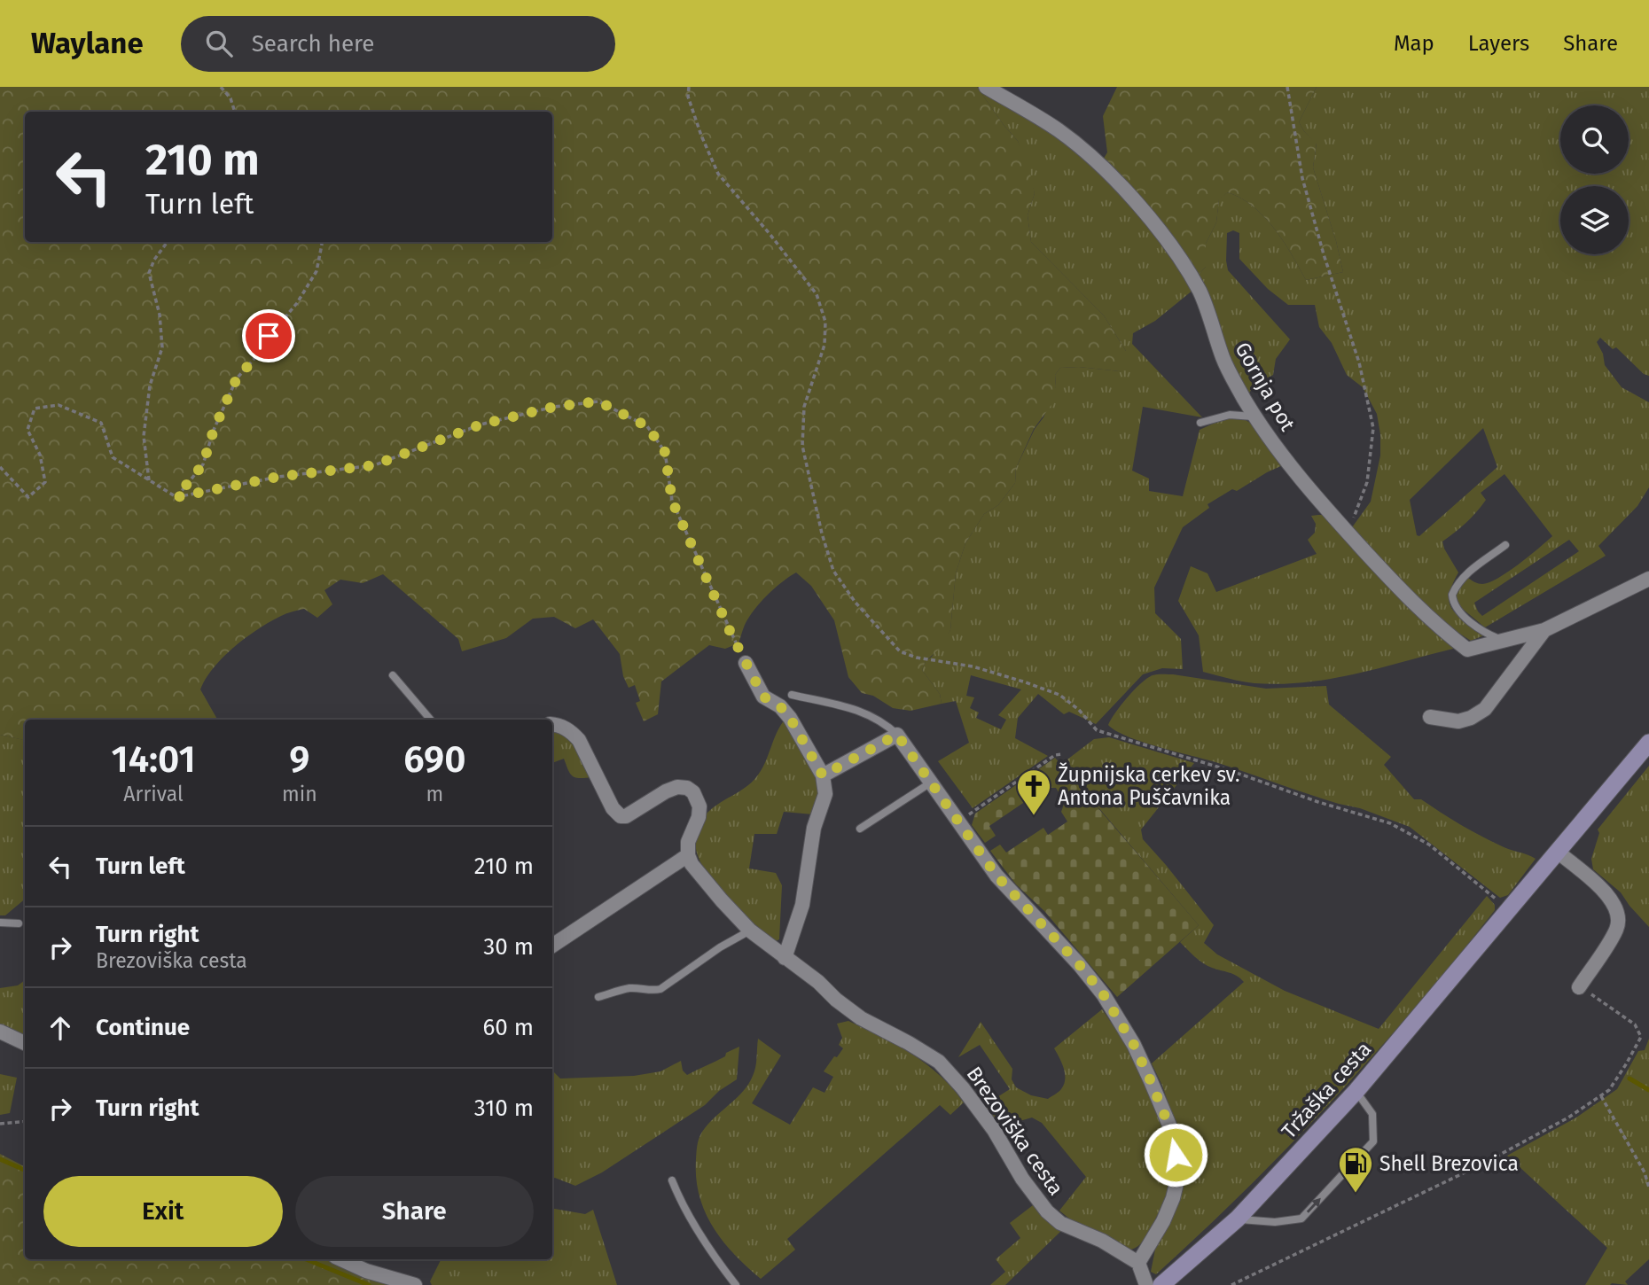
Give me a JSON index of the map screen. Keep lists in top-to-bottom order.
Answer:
{
  "streets": {
    "main road": ["Tržaška cesta"],
    "street": ["Gornja pot", "Brezoviška cesta"]
  },
  "places": {
    "church": ["Župnijska cerkev sv. Antona Puščavnika"],
    "fuel station": ["Shell Brezovica"]
  },
  "page": {
    "header": "Waylane",
    "search": "Search here",
    "nav": ["Map", "Layers", "Share"],
    "turn": ["210 m", "Turn left"],
    "eta": [
      "14:01",
      "Arrival",
      "9",
      "min",
      "690",
      "m"
    ],
    "list": [
      {
        "name": "Turn left",
        "value": "210 m"
      },
      {
        "name": "Turn right",
        "note": "Brezoviška cesta",
        "value": "30 m"
      },
      {
        "name": "Continue",
        "value": "60 m"
      },
      {
        "name": "Turn right",
        "value": "310 m"
      }
    ],
    "buttons": ["Exit", "Share"]
  }
}
